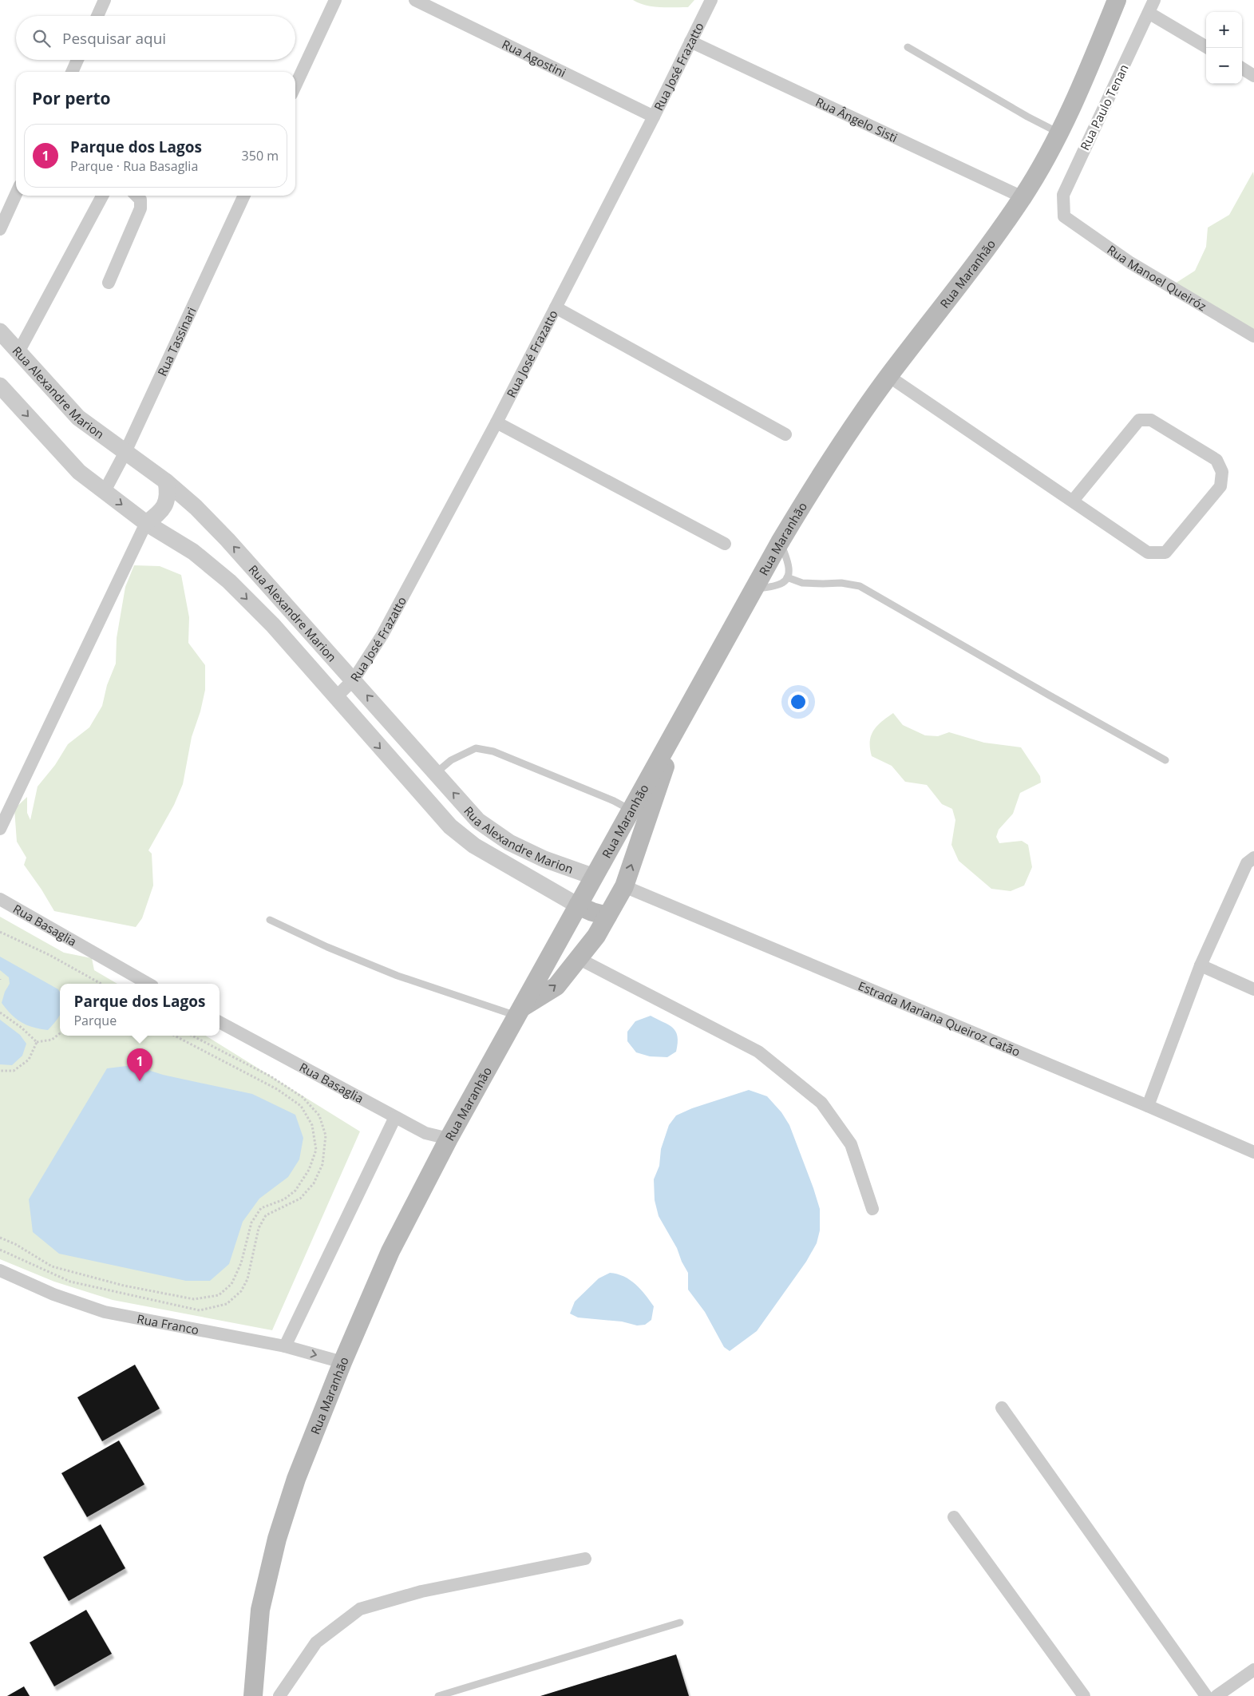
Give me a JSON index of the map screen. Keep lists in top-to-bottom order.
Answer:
{
  "streets": {
    "main road": ["Rua Maranhão"],
    "street": [
      "Rua Agostini",
      "Rua José Frazatto",
      "Rua Paulo Tenan",
      "Rua Ângelo Sisti",
      "Rua Manoel Queiróz",
      "Rua Tassinari",
      "Rua Alexandre Marion",
      "Rua Basaglia",
      "Estrada Mariana Queiroz Catão",
      "Rua Franco"
    ]
  },
  "crossings": [
    ["Rua Agostini", "Rua José Frazatto"],
    ["Rua José Frazatto", "Rua Ângelo Sisti"],
    ["Rua José Frazatto", "Rua Alexandre Marion"],
    ["Rua Paulo Tenan", "Rua Manoel Queiróz"],
    ["Rua Ângelo Sisti", "Rua Maranhão"],
    ["Rua Maranhão", "Rua Alexandre Marion"],
    ["Rua Maranhão", "Rua Basaglia"],
    ["Rua Maranhão", "Rua Franco"],
    ["Rua Tassinari", "Rua Alexandre Marion"]
  ],
  "page": {
    "map_buttons": ["+", "−"],
    "search": "Pesquisar aqui",
    "heading": "Por perto",
    "list": [
      {
        "mark": "1",
        "name": "Parque dos Lagos",
        "note": "Parque · Rua Basaglia",
        "value": "350 m"
      }
    ],
    "popup": ["Parque dos Lagos", "Parque"],
    "pins": "1"
  }
}
